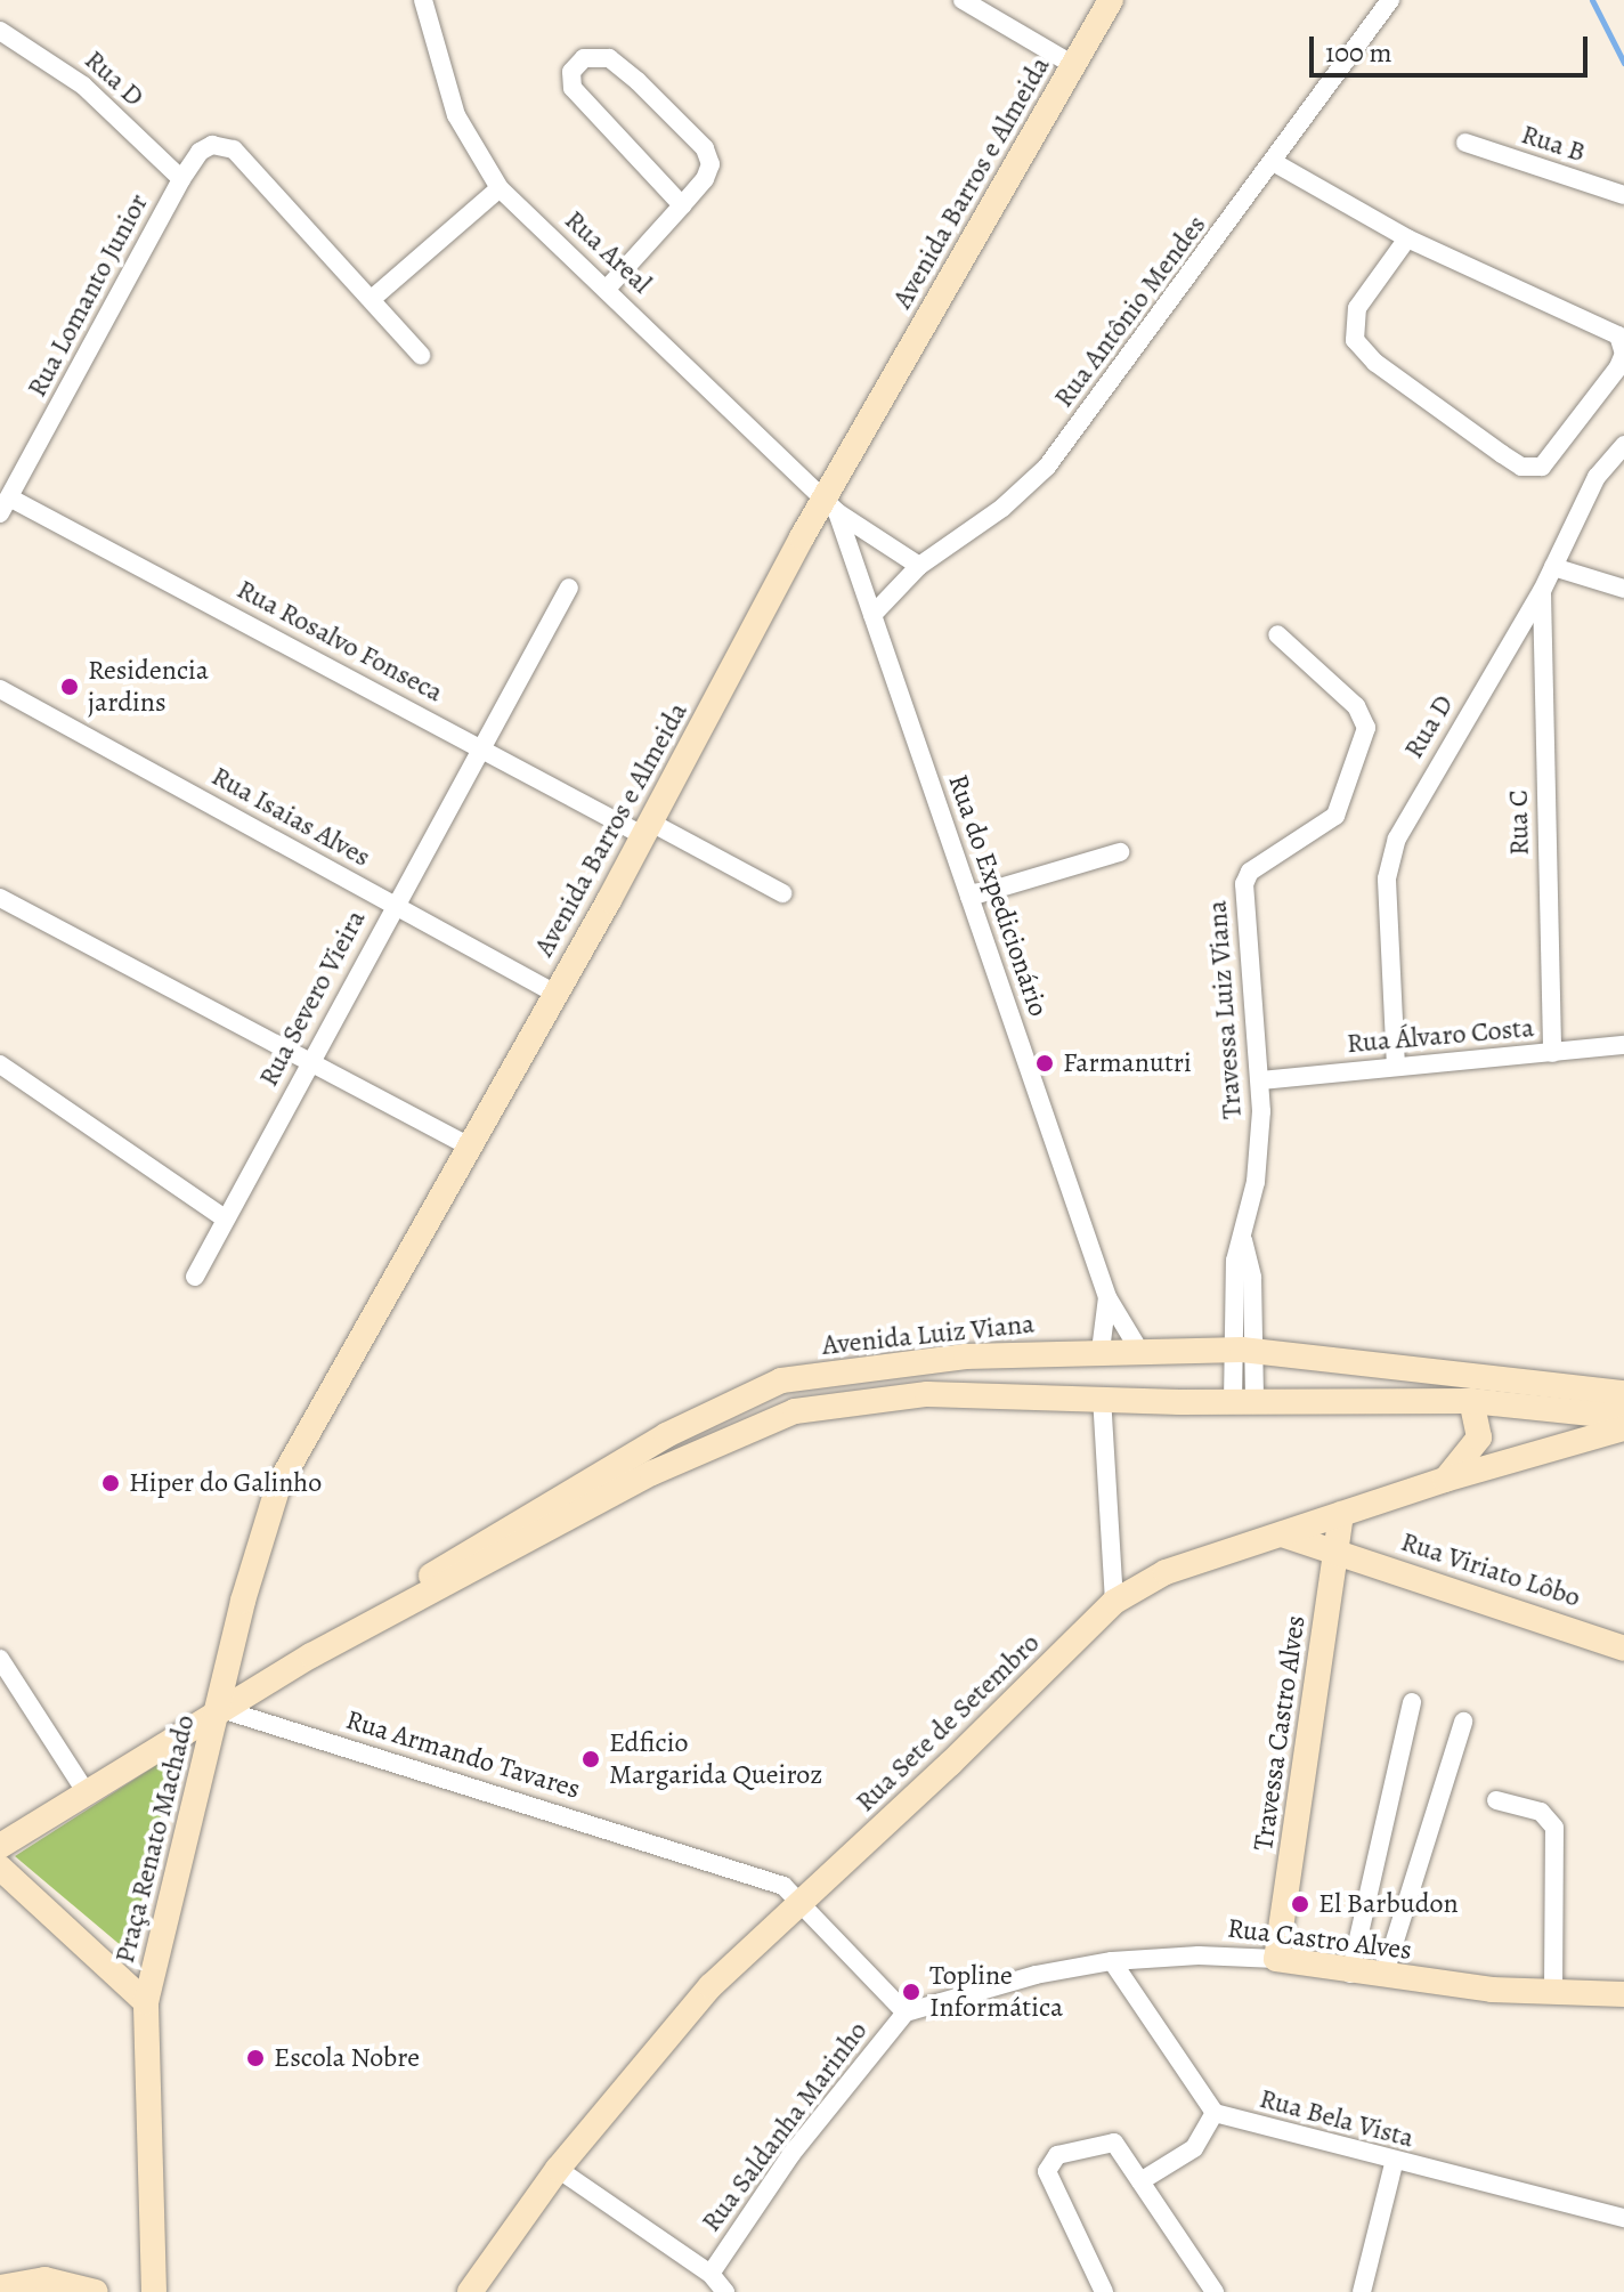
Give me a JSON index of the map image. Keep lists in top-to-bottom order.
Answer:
{
  "streets": {
    "street": [
      "Rua D",
      "Rua B",
      "Avenida Barros e Almeida",
      "Rua Areal",
      "Rua Lomanto Junior",
      "Rua Antônio Mendes",
      "Rua Rosalvo Fonseca",
      "Rua Isaias Alves",
      "Rua C",
      "Rua do Expedicionário",
      "Rua Severo Vieira",
      "Travessa Luiz Viana",
      "Rua Álvaro Costa",
      "Avenida Luiz Viana",
      "Rua Viriato Lôbo",
      "Rua Sete de Setembro",
      "Travessa Castro Alves",
      "Rua Armando Tavares",
      "Praça Renato Machado",
      "Rua Castro Alves",
      "Rua Bela Vista",
      "Rua Saldanha Marinho"
    ]
  },
  "crossings": [
    ["Rua D", "Rua Lomanto Junior"],
    ["Rua D", "Rua C"],
    ["Rua D", "Rua Álvaro Costa"],
    ["Avenida Barros e Almeida", "Rua Areal"],
    ["Avenida Barros e Almeida", "Rua Rosalvo Fonseca"],
    ["Avenida Barros e Almeida", "Rua Isaias Alves"],
    ["Avenida Barros e Almeida", "Rua do Expedicionário"],
    ["Avenida Barros e Almeida", "Avenida Luiz Viana"],
    ["Avenida Barros e Almeida", "Rua Armando Tavares"],
    ["Avenida Barros e Almeida", "Praça Renato Machado"],
    ["Rua Areal", "Rua do Expedicionário"],
    ["Rua Lomanto Junior", "Rua Rosalvo Fonseca"],
    ["Rua Antônio Mendes", "Rua do Expedicionário"],
    ["Rua Rosalvo Fonseca", "Rua Severo Vieira"],
    ["Rua Isaias Alves", "Rua Severo Vieira"],
    ["Rua C", "Rua Álvaro Costa"],
    ["Rua do Expedicionário", "Avenida Luiz Viana"],
    ["Travessa Luiz Viana", "Rua Álvaro Costa"],
    ["Travessa Luiz Viana", "Avenida Luiz Viana"],
    ["Avenida Luiz Viana", "Rua Armando Tavares"],
    ["Avenida Luiz Viana", "Praça Renato Machado"],
    ["Rua Viriato Lôbo", "Rua Sete de Setembro"],
    ["Rua Viriato Lôbo", "Travessa Castro Alves"],
    ["Rua Sete de Setembro", "Travessa Castro Alves"],
    ["Rua Sete de Setembro", "Rua Armando Tavares"],
    ["Travessa Castro Alves", "Rua Castro Alves"],
    ["Rua Armando Tavares", "Praça Renato Machado"],
    ["Rua Armando Tavares", "Rua Castro Alves"],
    ["Rua Armando Tavares", "Rua Saldanha Marinho"],
    ["Rua Castro Alves", "Rua Saldanha Marinho"]
  ],
  "places": [
    "Residencia jardins",
    "Farmanutri",
    "Hiper do Galinho",
    "Edficio Margarida Queiroz",
    "El Barbudon",
    "Topline Informática",
    "Escola Nobre"
  ],
  "scale_bar": "100 m"
}
